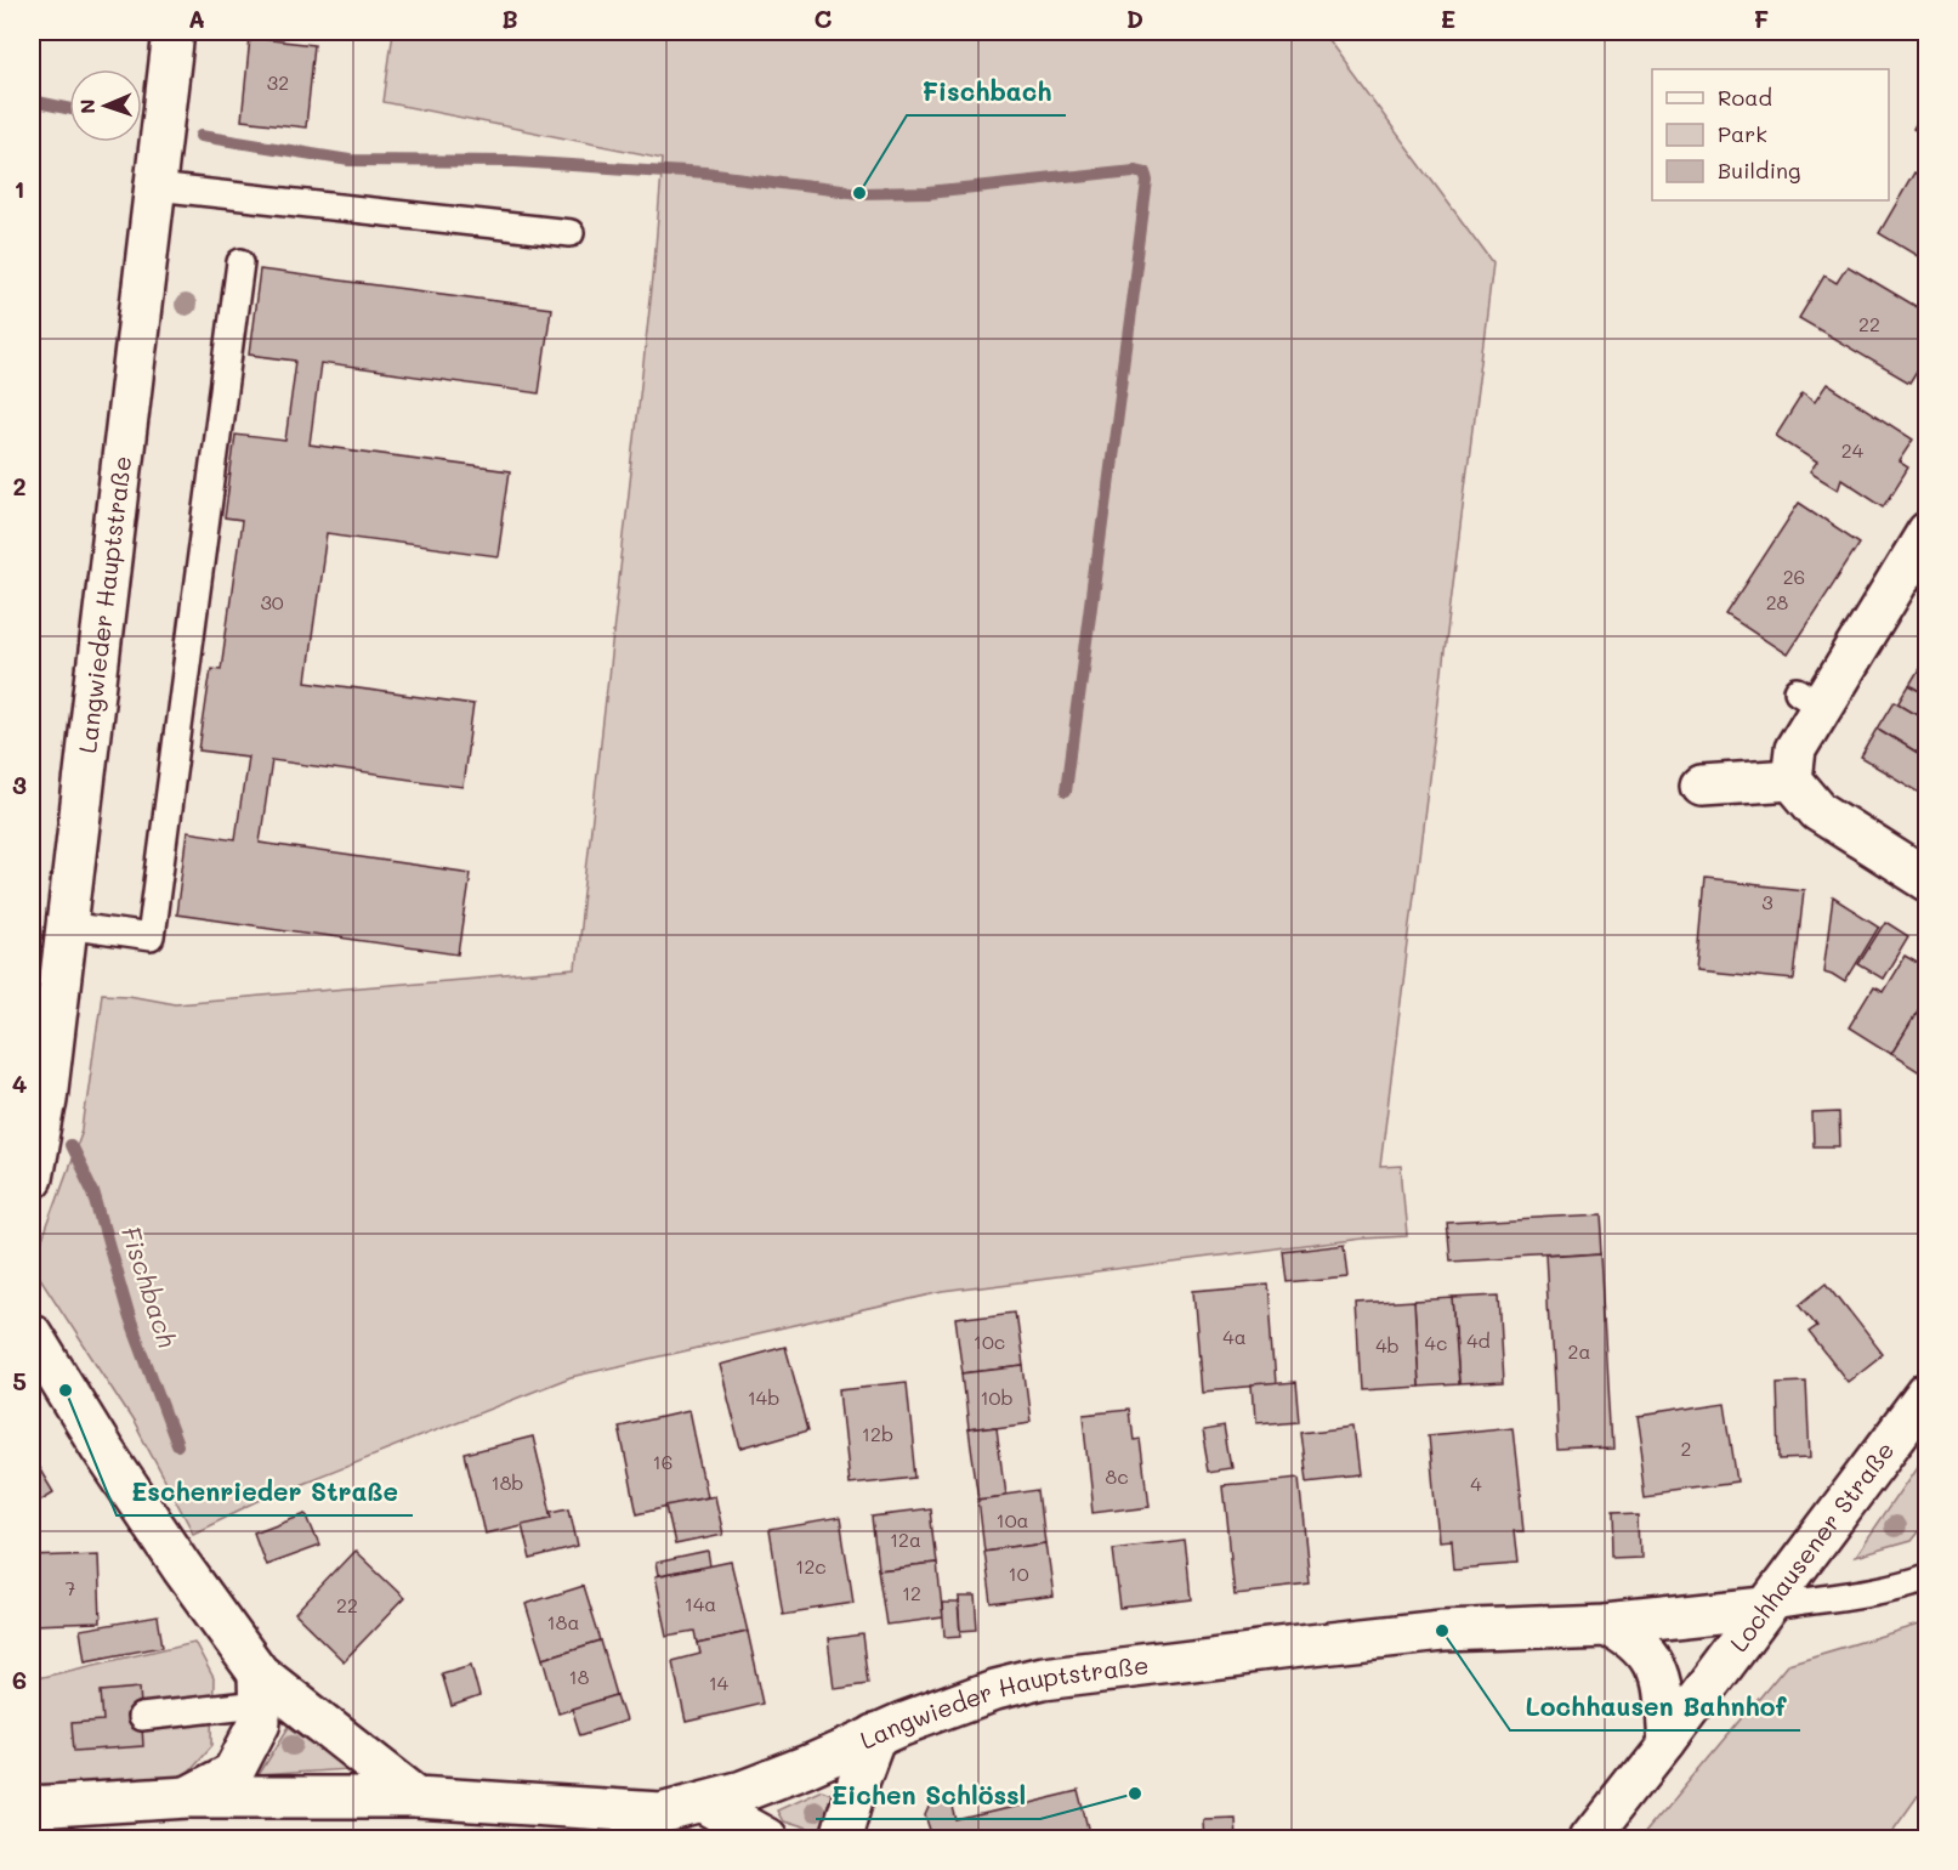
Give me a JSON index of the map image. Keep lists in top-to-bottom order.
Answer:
{
  "streets": {
    "street": ["Langwieder Hauptstraße", "Lochhausener Straße"]
  },
  "crossings": [
    ["Langwieder Hauptstraße", "Lochhausener Straße"]
  ],
  "water": ["Fischbach"],
  "places": [
    "Fischbach",
    "Eschenrieder Straße",
    "Lochhausen Bahnhof",
    "Eichen Schlössl"
  ],
  "house_numbers": [
    "32",
    "22",
    "24",
    "26",
    "30",
    "28",
    "3",
    "4a",
    "4d",
    "10c",
    "4c",
    "4b",
    "2a",
    "14b",
    "10b",
    "12b",
    "2",
    "16",
    "8c",
    "18b",
    "4",
    "10a",
    "12a",
    "12c",
    "10",
    "7",
    "12",
    "14a",
    "22",
    "18a",
    "18",
    "14"
  ],
  "legend": ["Road", "Park", "Building"],
  "north": "left",
  "grid": {
    "columns": [
      "A",
      "B",
      "C",
      "D",
      "E",
      "F"
    ],
    "rows": [
      "1",
      "2",
      "3",
      "4",
      "5",
      "6"
    ]
  }
}
